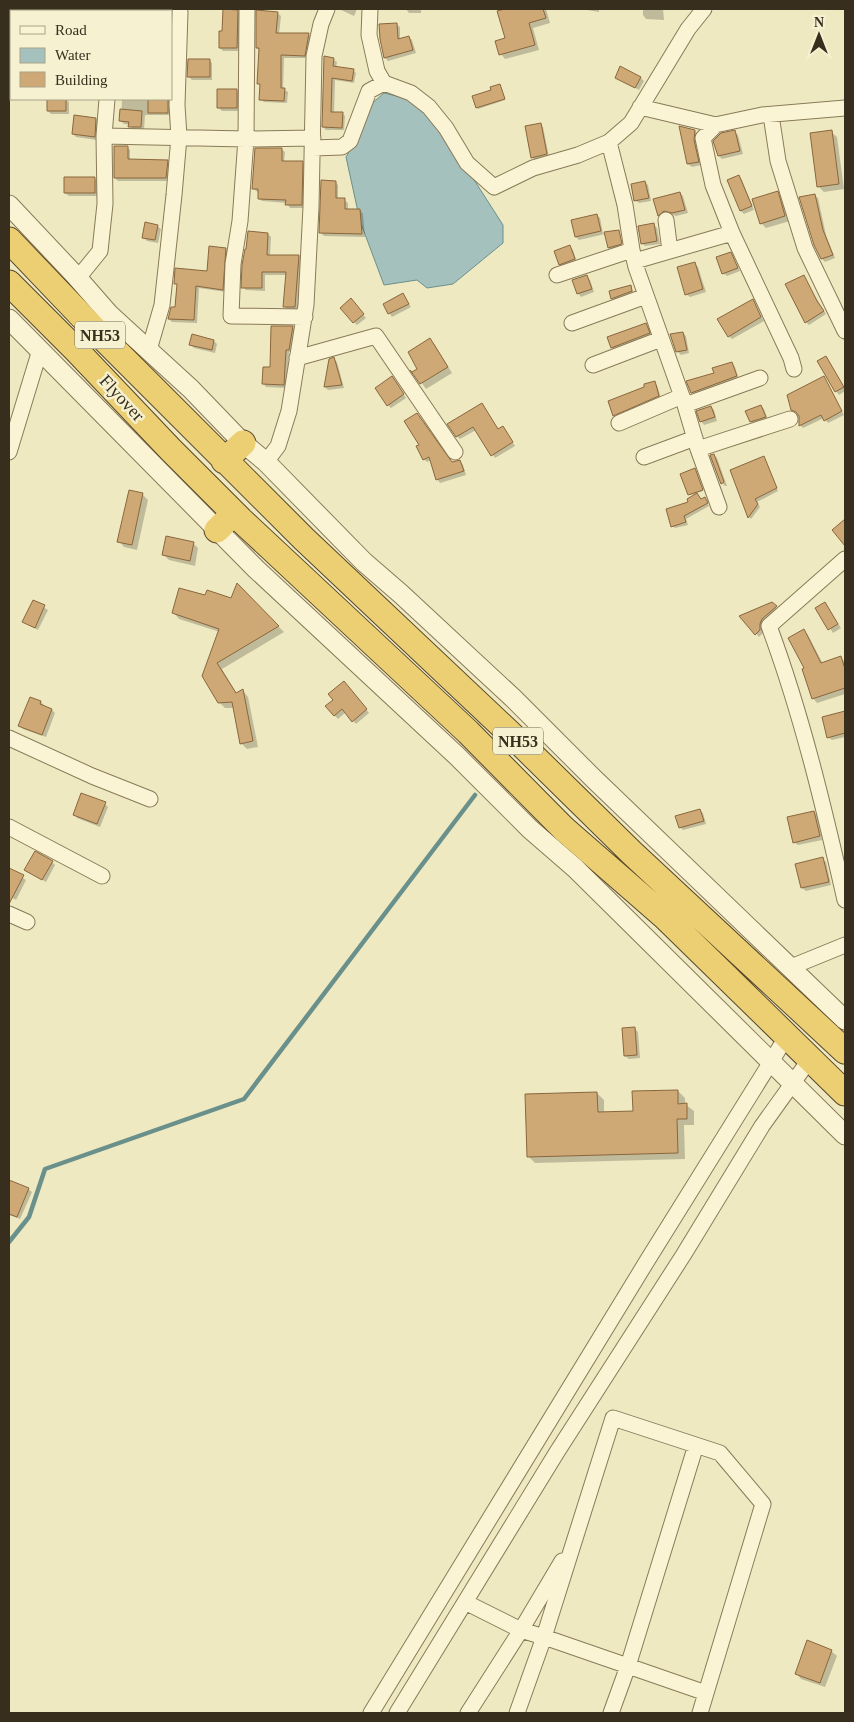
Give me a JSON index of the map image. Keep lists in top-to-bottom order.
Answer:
{
  "streets": {
    "highway": ["NH53", "Flyover"]
  },
  "crossings": [
    ["NH53", "Flyover"]
  ],
  "legend": ["Road", "Water", "Building"],
  "north": "top"
}
